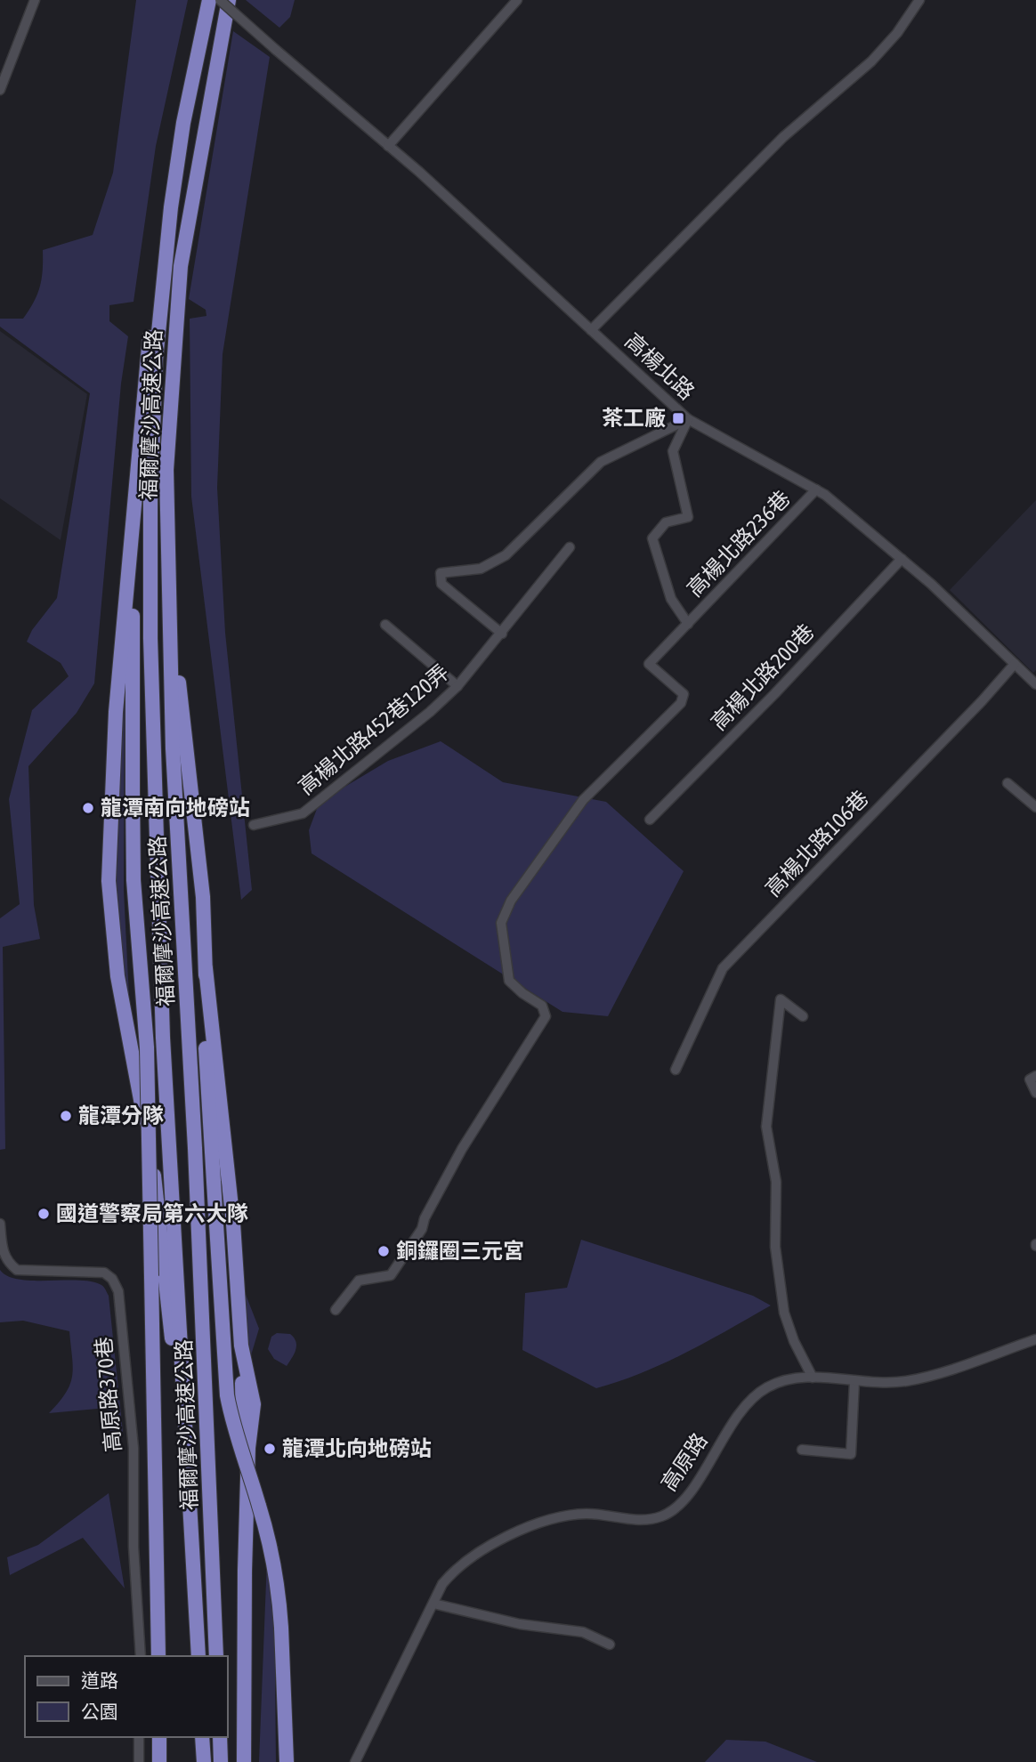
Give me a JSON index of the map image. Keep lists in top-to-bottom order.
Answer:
{
  "streets": {
    "highway": ["福爾摩沙高速公路"],
    "street": [
      "高楊北路",
      "高楊北路236巷",
      "高楊北路200巷",
      "高楊北路452巷120弄",
      "高楊北路106巷",
      "高原路370巷",
      "高原路"
    ]
  },
  "crossings": [
    ["高楊北路", "高楊北路236巷"],
    ["高楊北路", "高楊北路200巷"],
    ["高楊北路", "高楊北路106巷"]
  ],
  "places": {
    "transit": ["茶工廠"],
    "other": [
      "龍潭南向地磅站",
      "龍潭分隊",
      "國道警察局第六大隊",
      "銅鑼圈三元宮",
      "龍潭北向地磅站"
    ]
  },
  "legend": ["道路", "公園"]
}
